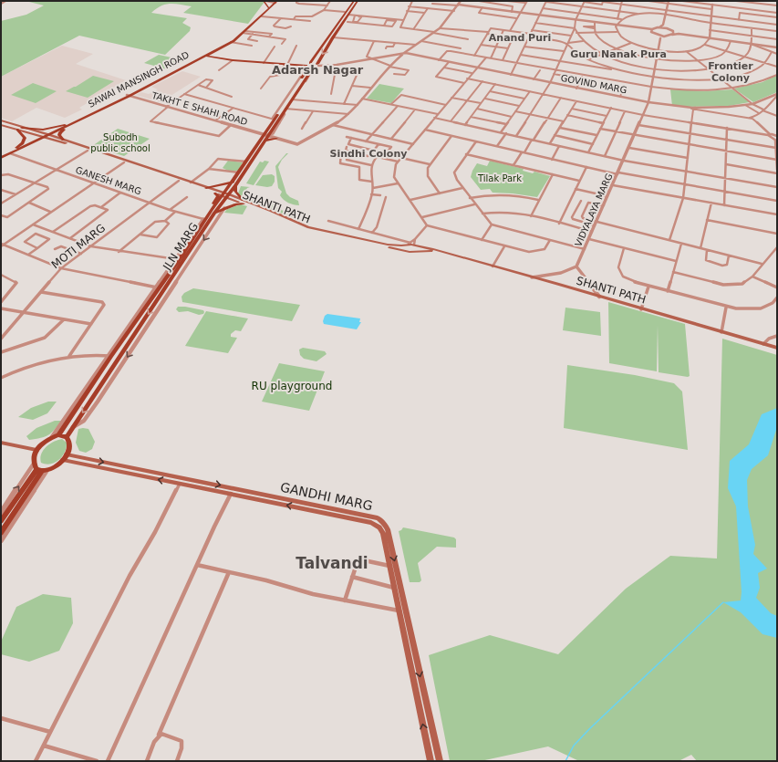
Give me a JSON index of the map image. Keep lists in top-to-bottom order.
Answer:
{
  "streets": {
    "main road": [
      "SAWAI MANSINGH ROAD",
      "SHANTI PATH",
      "JLN MARG",
      "GANDHI MARG"
    ],
    "street": [
      "GOVIND MARG",
      "TAKHT E SHAHI ROAD",
      "GANESH MARG",
      "VIDYALAYA MARG",
      "MOTI MARG"
    ]
  },
  "crossings": [
    ["SAWAI MANSINGH ROAD", "TAKHT E SHAHI ROAD"],
    ["GOVIND MARG", "TAKHT E SHAHI ROAD"],
    ["GOVIND MARG", "VIDYALAYA MARG"],
    ["GOVIND MARG", "JLN MARG"],
    ["TAKHT E SHAHI ROAD", "JLN MARG"],
    ["GANESH MARG", "MOTI MARG"],
    ["GANESH MARG", "JLN MARG"],
    ["SHANTI PATH", "JLN MARG"],
    ["JLN MARG", "GANDHI MARG"]
  ],
  "districts": [
    "Anand Puri",
    "Guru Nanak Pura",
    "Frontier Colony",
    "Adarsh Nagar",
    "Sindhi Colony",
    "Talvandi"
  ],
  "parks": ["Subodh public school", "Tilak Park", "RU playground"]
}
